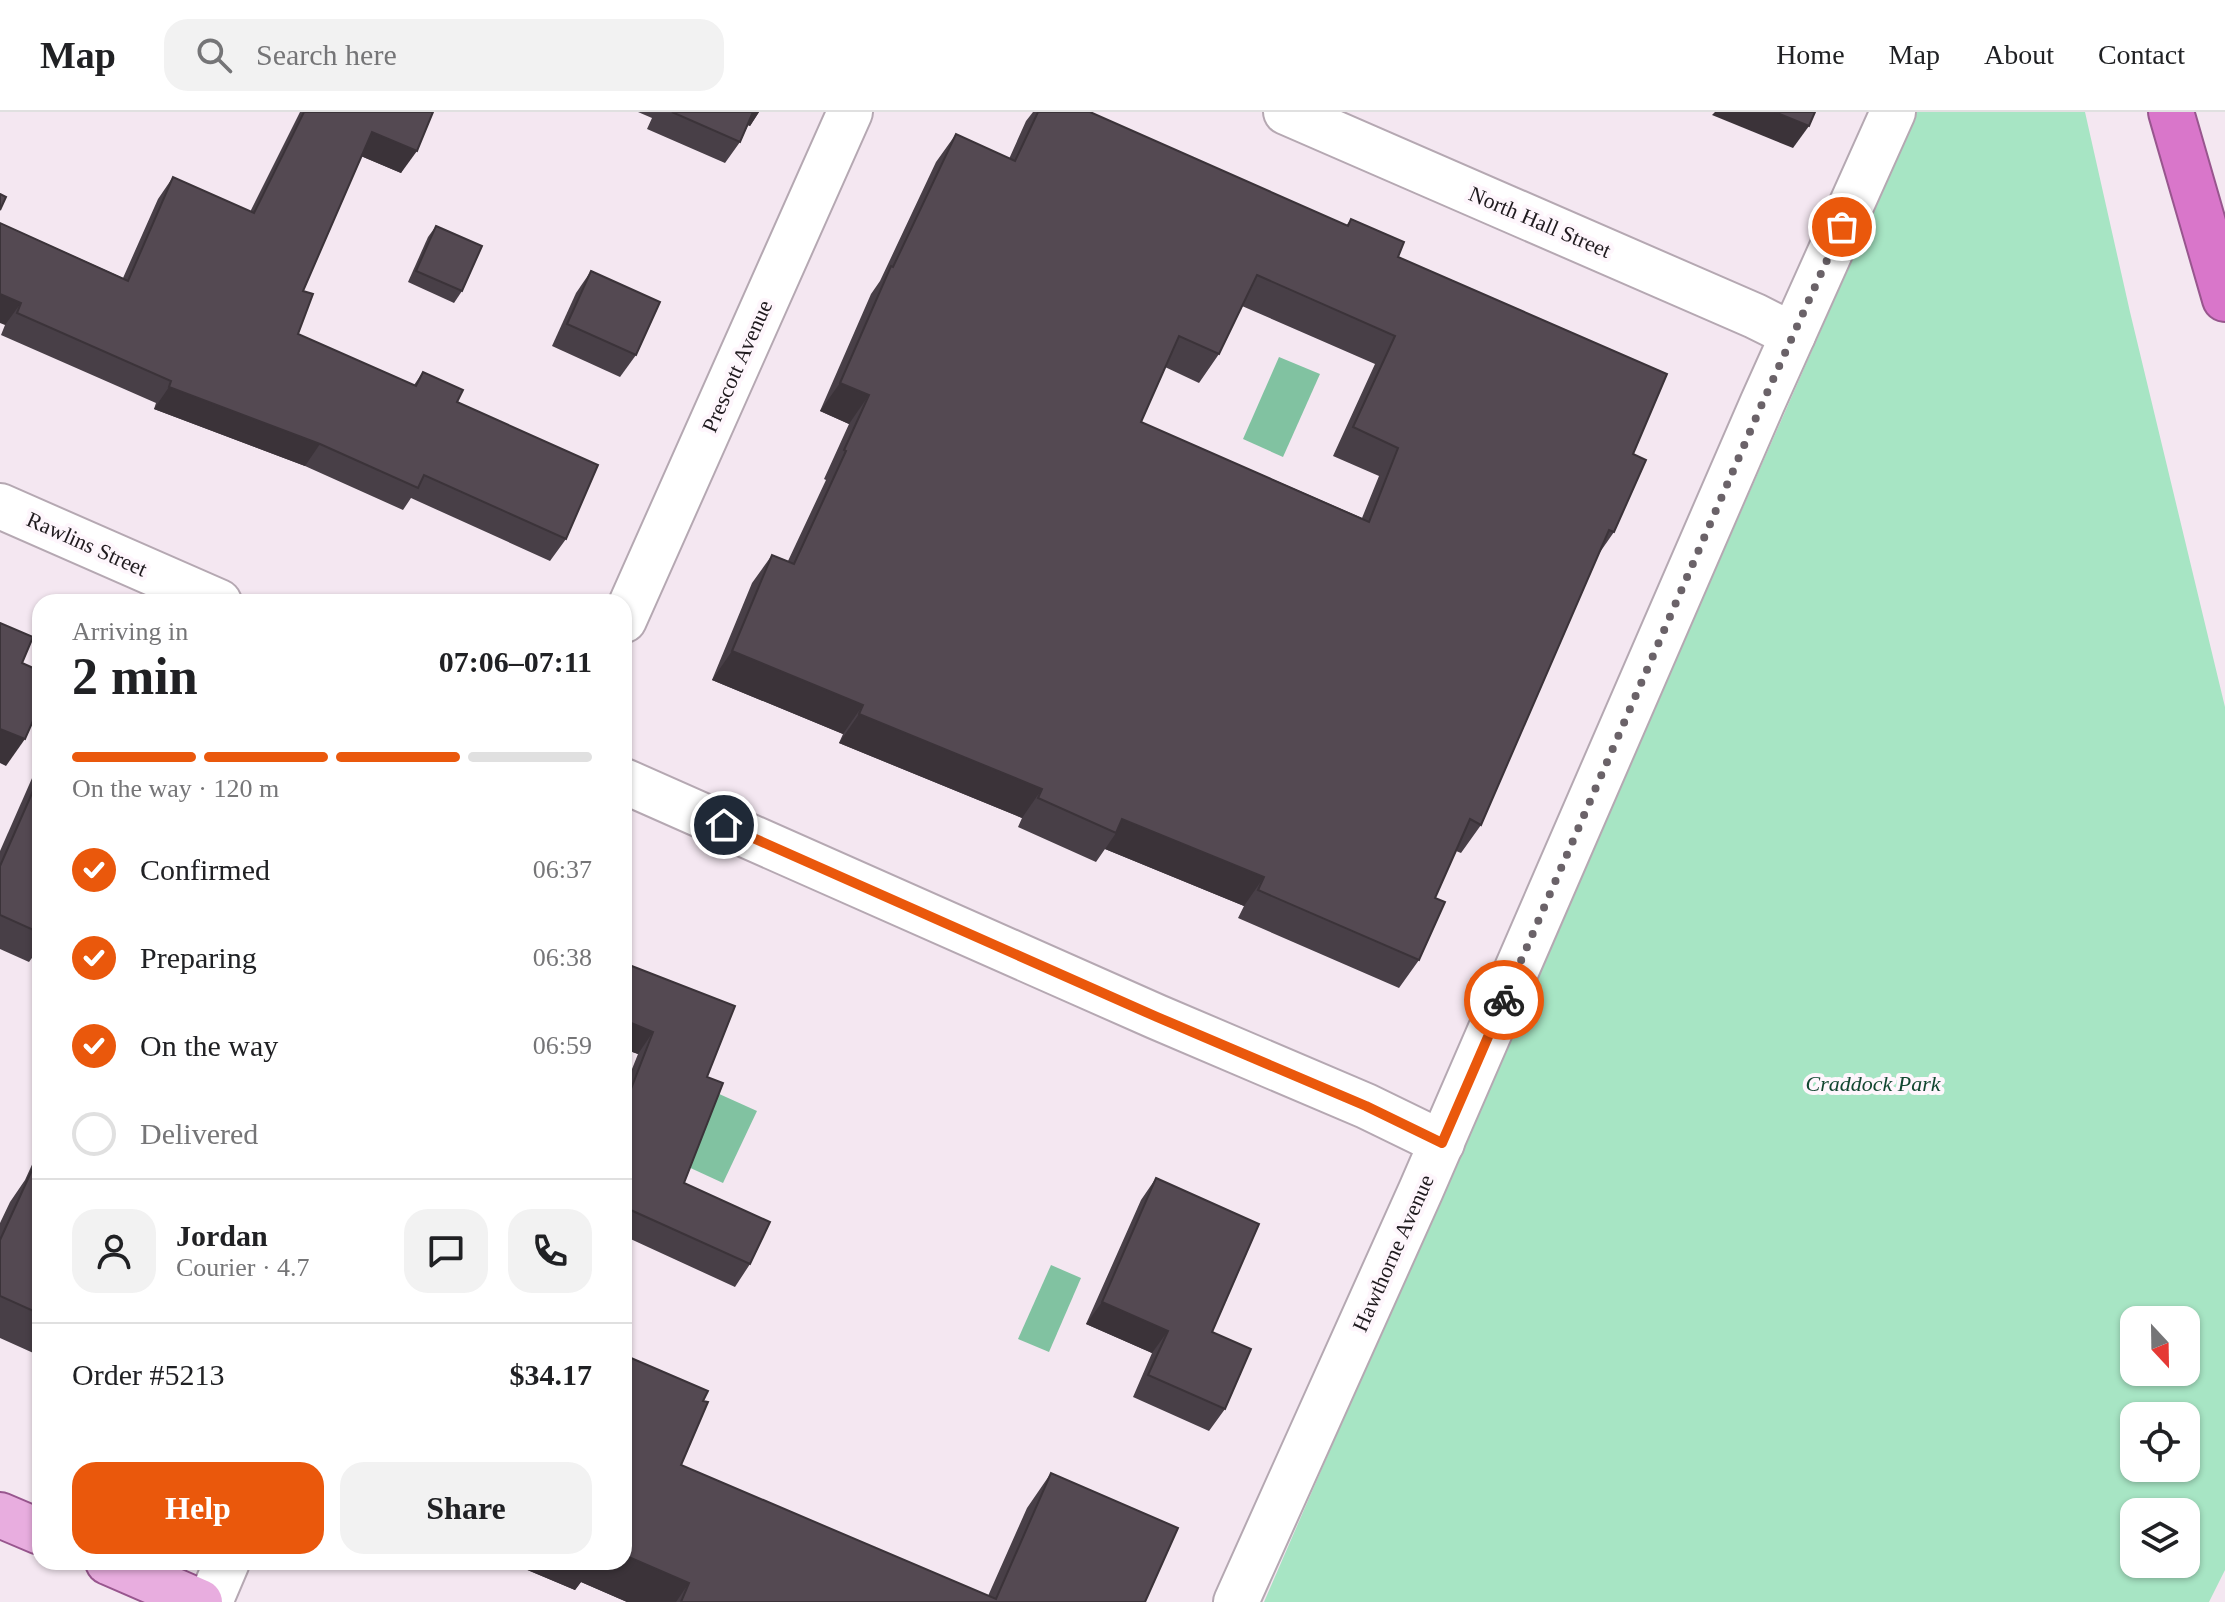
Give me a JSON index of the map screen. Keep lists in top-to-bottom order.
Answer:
{
  "streets": {
    "street": [
      "North Hall Street",
      "Prescott Avenue",
      "Rawlins Street",
      "Hawthorne Avenue"
    ]
  },
  "crossings": [
    ["North Hall Street", "Hawthorne Avenue"]
  ],
  "parks": ["Craddock Park"],
  "north": "bottom",
  "page": {
    "header": "Map",
    "search": "Search here",
    "nav": [
      "Home",
      "Map",
      "About",
      "Contact"
    ],
    "heading": ["2 min", "Arriving in", "07:06–07:11"],
    "panel": [
      "Jordan",
      "Courier · 4.7",
      "Order #5213",
      "$34.17"
    ],
    "bar": "On the way · 120 m",
    "list": [
      ["Confirmed", "06:37"],
      ["Preparing", "06:38"],
      ["On the way", "06:59"],
      "Delivered"
    ],
    "buttons": ["Help", "Share"]
  }
}
